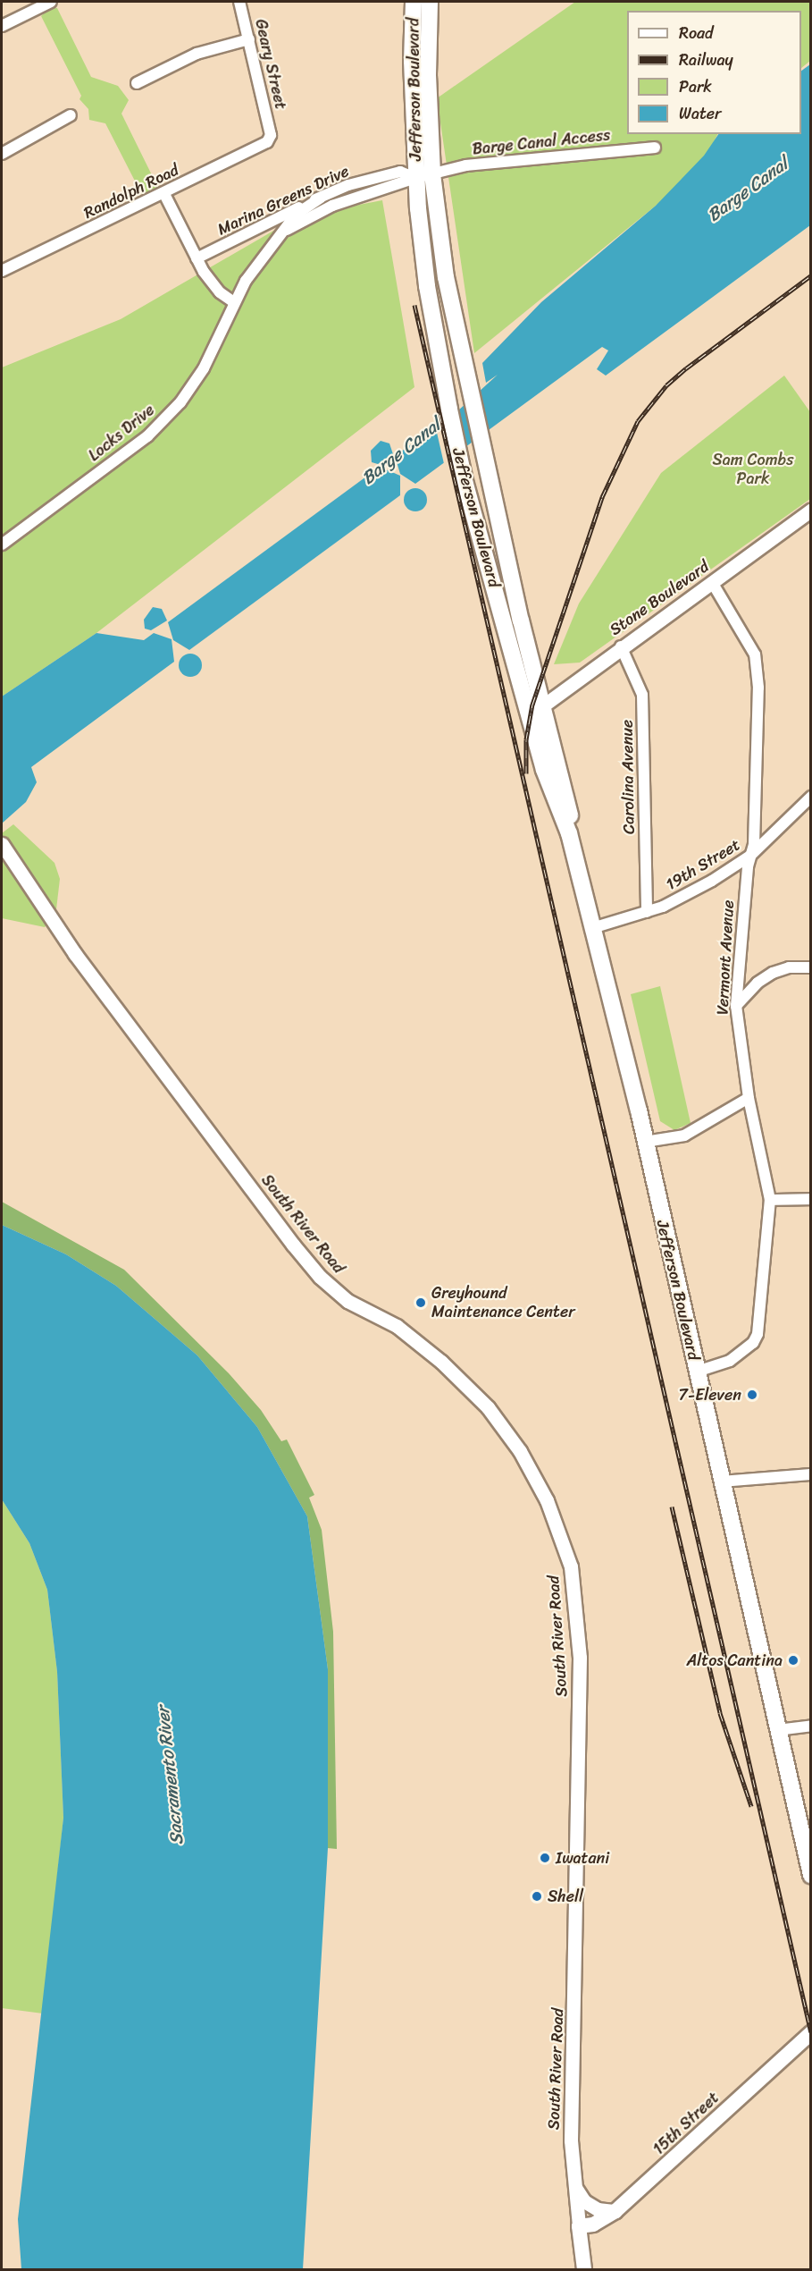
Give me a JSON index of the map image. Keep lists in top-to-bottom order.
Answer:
{
  "streets": {
    "main road": ["Jefferson Boulevard", "South River Road", "15th Street"],
    "street": [
      "Geary Street",
      "Barge Canal Access",
      "Randolph Road",
      "Marina Greens Drive",
      "Locks Drive",
      "Stone Boulevard",
      "Carolina Avenue",
      "19th Street",
      "Vermont Avenue"
    ]
  },
  "crossings": [
    ["Geary Street", "Randolph Road"],
    ["Jefferson Boulevard", "Barge Canal Access"],
    ["Jefferson Boulevard", "Marina Greens Drive"],
    ["Jefferson Boulevard", "Locks Drive"],
    ["Jefferson Boulevard", "Stone Boulevard"],
    ["Jefferson Boulevard", "19th Street"],
    ["Jefferson Boulevard", "Vermont Avenue"],
    ["Barge Canal Access", "Locks Drive"],
    ["Marina Greens Drive", "Locks Drive"],
    ["Stone Boulevard", "Carolina Avenue"],
    ["Stone Boulevard", "Vermont Avenue"],
    ["Carolina Avenue", "19th Street"],
    ["19th Street", "Vermont Avenue"],
    ["South River Road", "15th Street"]
  ],
  "water": ["Barge Canal", "Sacramento River"],
  "parks": ["Sam Combs Park"],
  "places": [
    "Greyhound Maintenance Center",
    "7-Eleven",
    "Altos Cantina",
    "Iwatani",
    "Shell"
  ],
  "legend": [
    "Road",
    "Railway",
    "Park",
    "Water"
  ]
}
